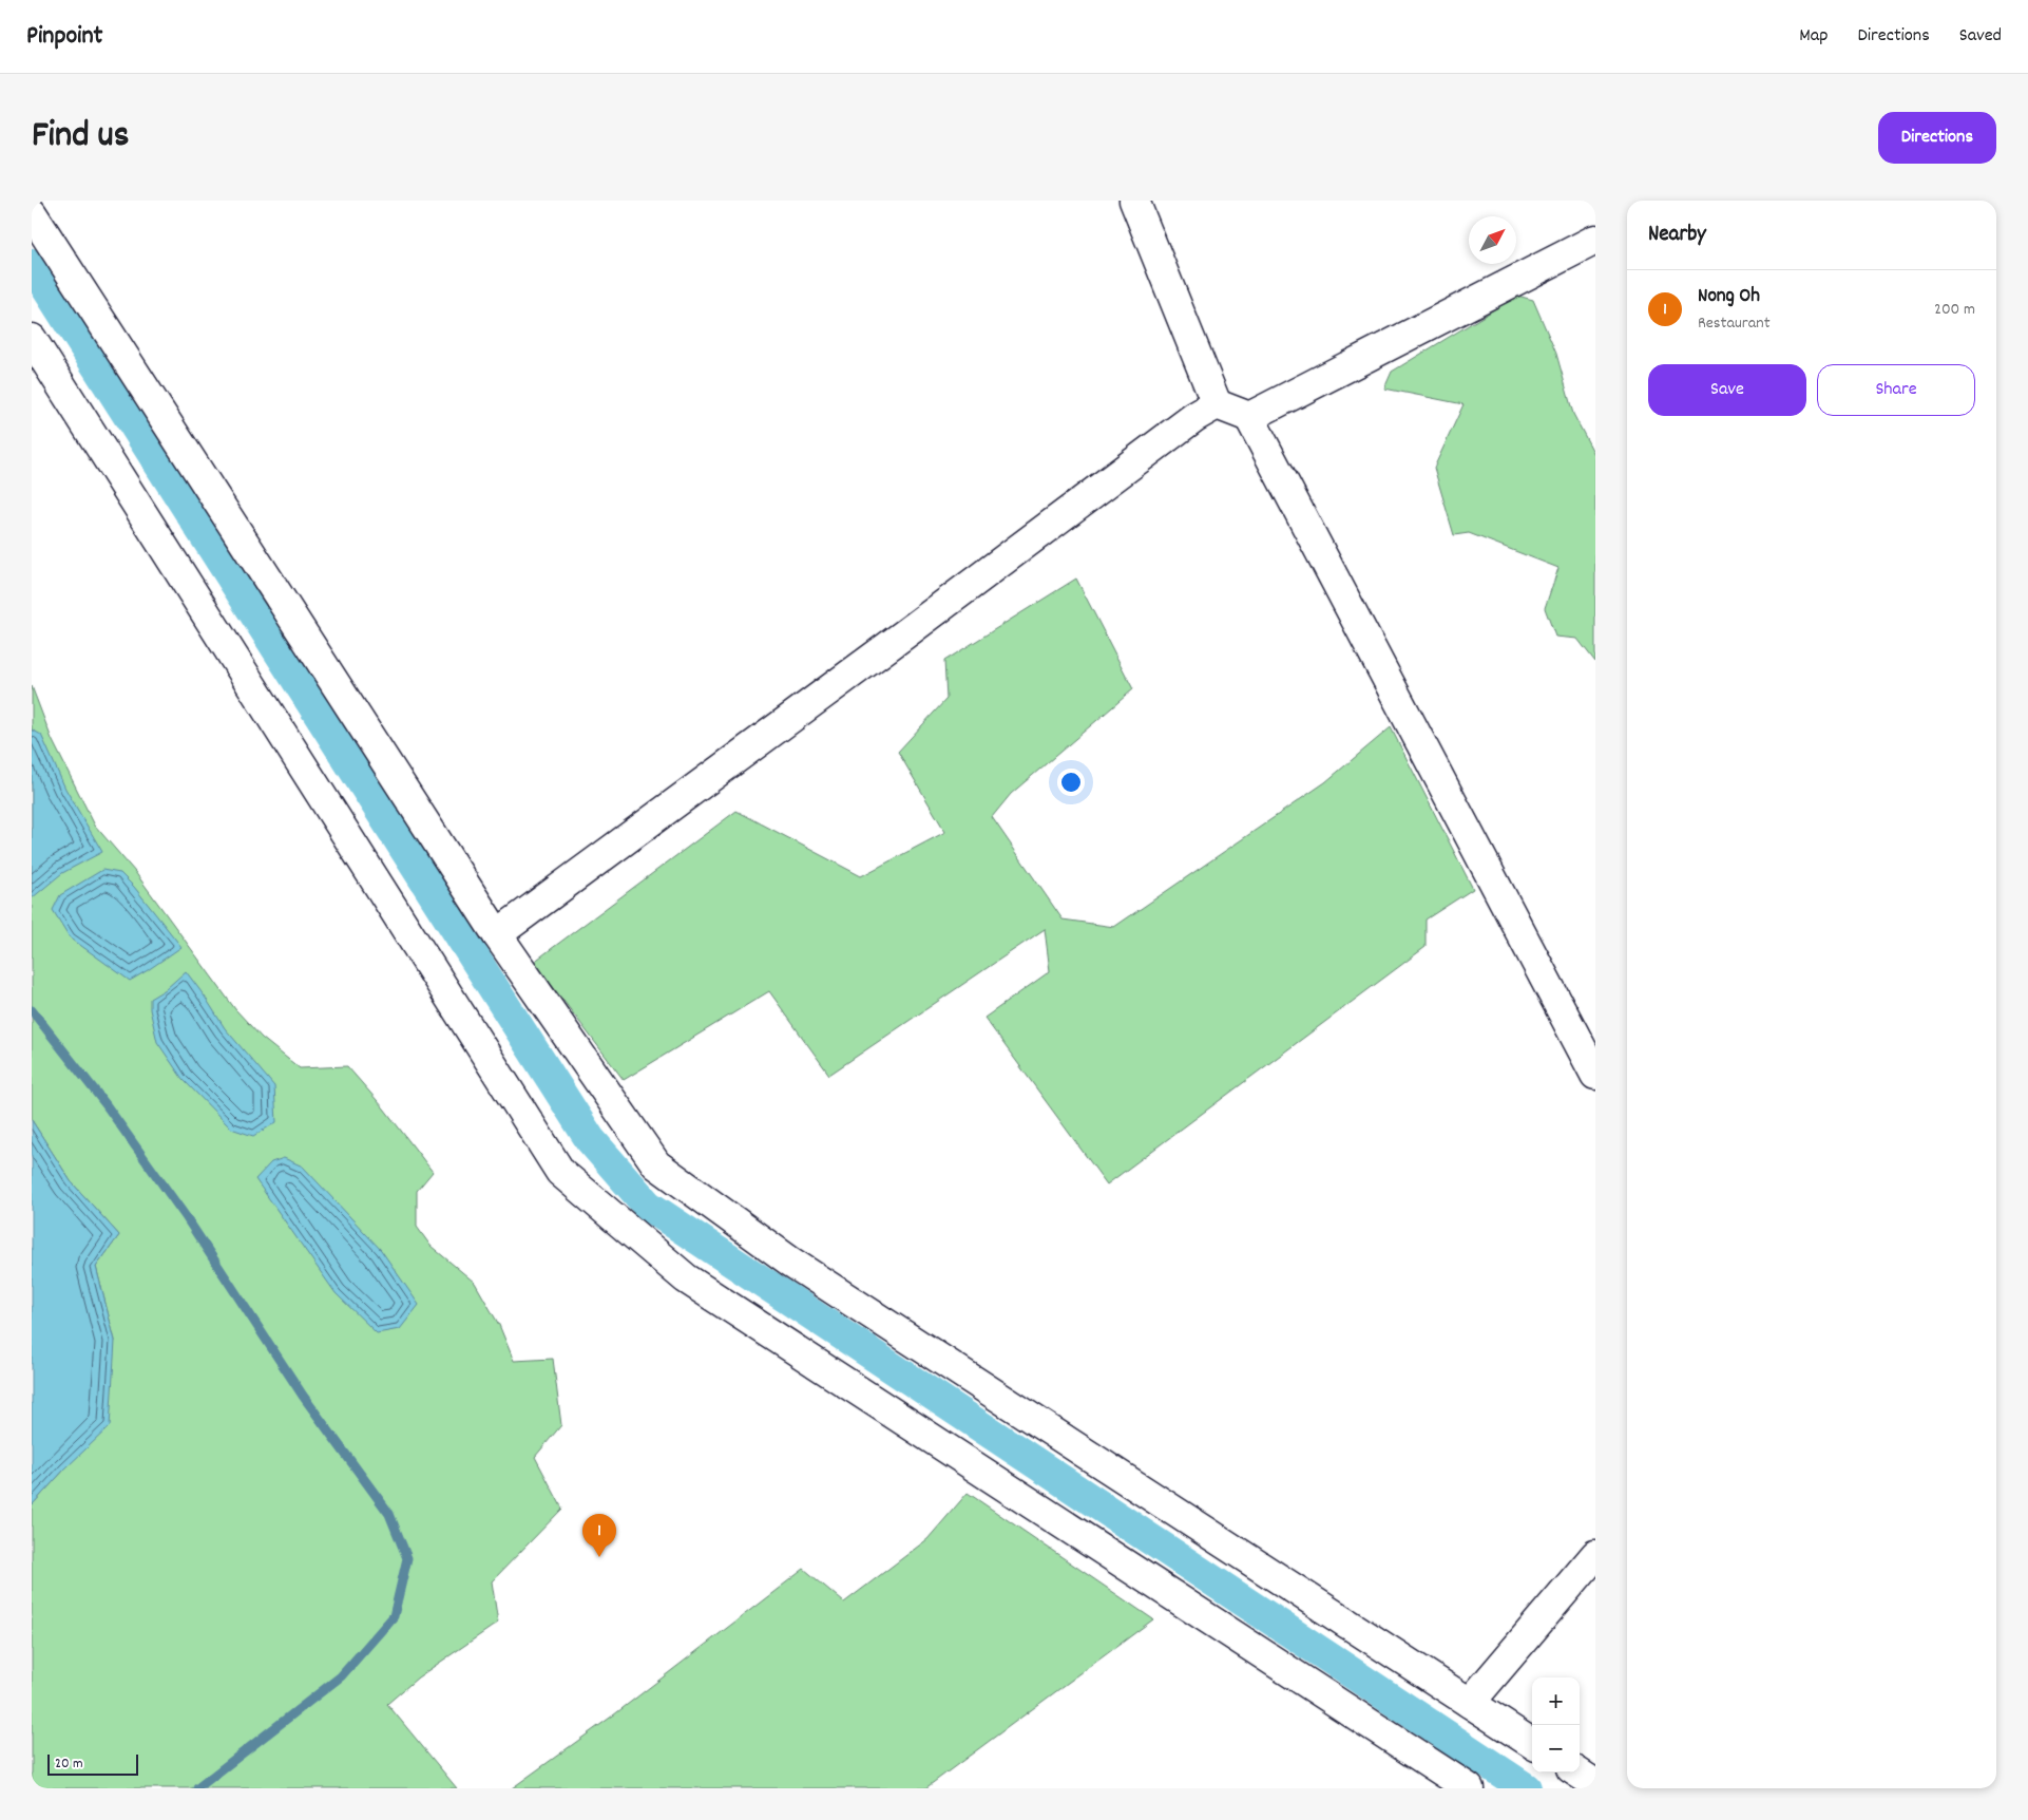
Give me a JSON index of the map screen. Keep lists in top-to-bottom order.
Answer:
{
  "scale_bar": "20 m",
  "north": "top right",
  "page": {
    "header": "Pinpoint",
    "nav": ["Map", "Directions", "Saved"],
    "title": "Find us",
    "buttons": [
      "Directions",
      ["Save", "Share"]
    ],
    "heading": "Nearby",
    "list": [
      {
        "mark": "1",
        "name": "Nong Oh",
        "note": "Restaurant",
        "value": "200 m"
      }
    ],
    "pins": "1",
    "map_buttons": ["+", "−"],
    "scale": "20 m"
  }
}
